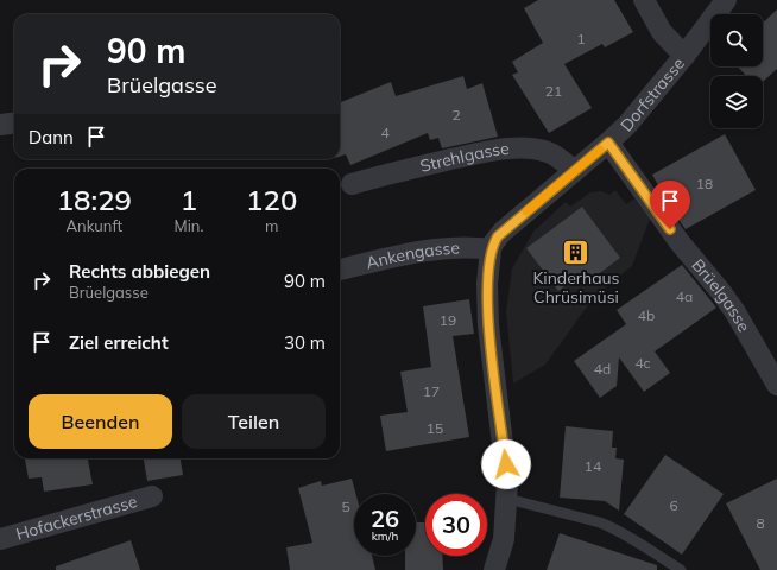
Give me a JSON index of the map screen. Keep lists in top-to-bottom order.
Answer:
{
  "streets": {
    "street": [
      "Dorfstrasse",
      "Strehlgasse",
      "Ankengasse",
      "Brüelgasse",
      "Hofackerstrasse"
    ]
  },
  "crossings": [
    ["Dorfstrasse", "Strehlgasse"],
    ["Dorfstrasse", "Ankengasse"],
    ["Dorfstrasse", "Brüelgasse"]
  ],
  "places": {
    "building": ["Kinderhaus Chrüsimüsi"]
  },
  "house_numbers": [
    "1",
    "21",
    "2",
    "4",
    "18",
    "4a",
    "4b",
    "19",
    "4c",
    "4d",
    "17",
    "15",
    "14",
    "6",
    "5",
    "8"
  ],
  "page": {
    "turn": ["90 m", "Brüelgasse"],
    "then": "Dann",
    "eta": [
      "18:29",
      "Ankunft",
      "1",
      "Min.",
      "120",
      "m"
    ],
    "list": [
      {
        "name": "Rechts abbiegen",
        "note": "Brüelgasse",
        "value": "90 m"
      },
      {
        "name": "Ziel erreicht",
        "value": "30 m"
      }
    ],
    "buttons": ["Beenden", "Teilen"],
    "speed": "26 km/h",
    "limit": "30"
  }
}
